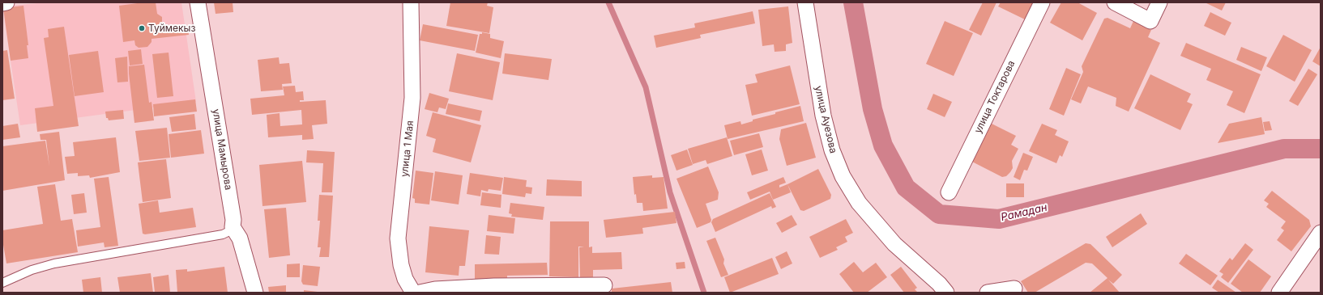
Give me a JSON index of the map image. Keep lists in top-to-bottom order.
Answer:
{
  "streets": {
    "street": [
      "улица Токтарова",
      "улица Ауезова",
      "улица 1 Мая",
      "улица Мамырова"
    ]
  },
  "water": ["Рамадан"],
  "places": ["Туймекыз"]
}
